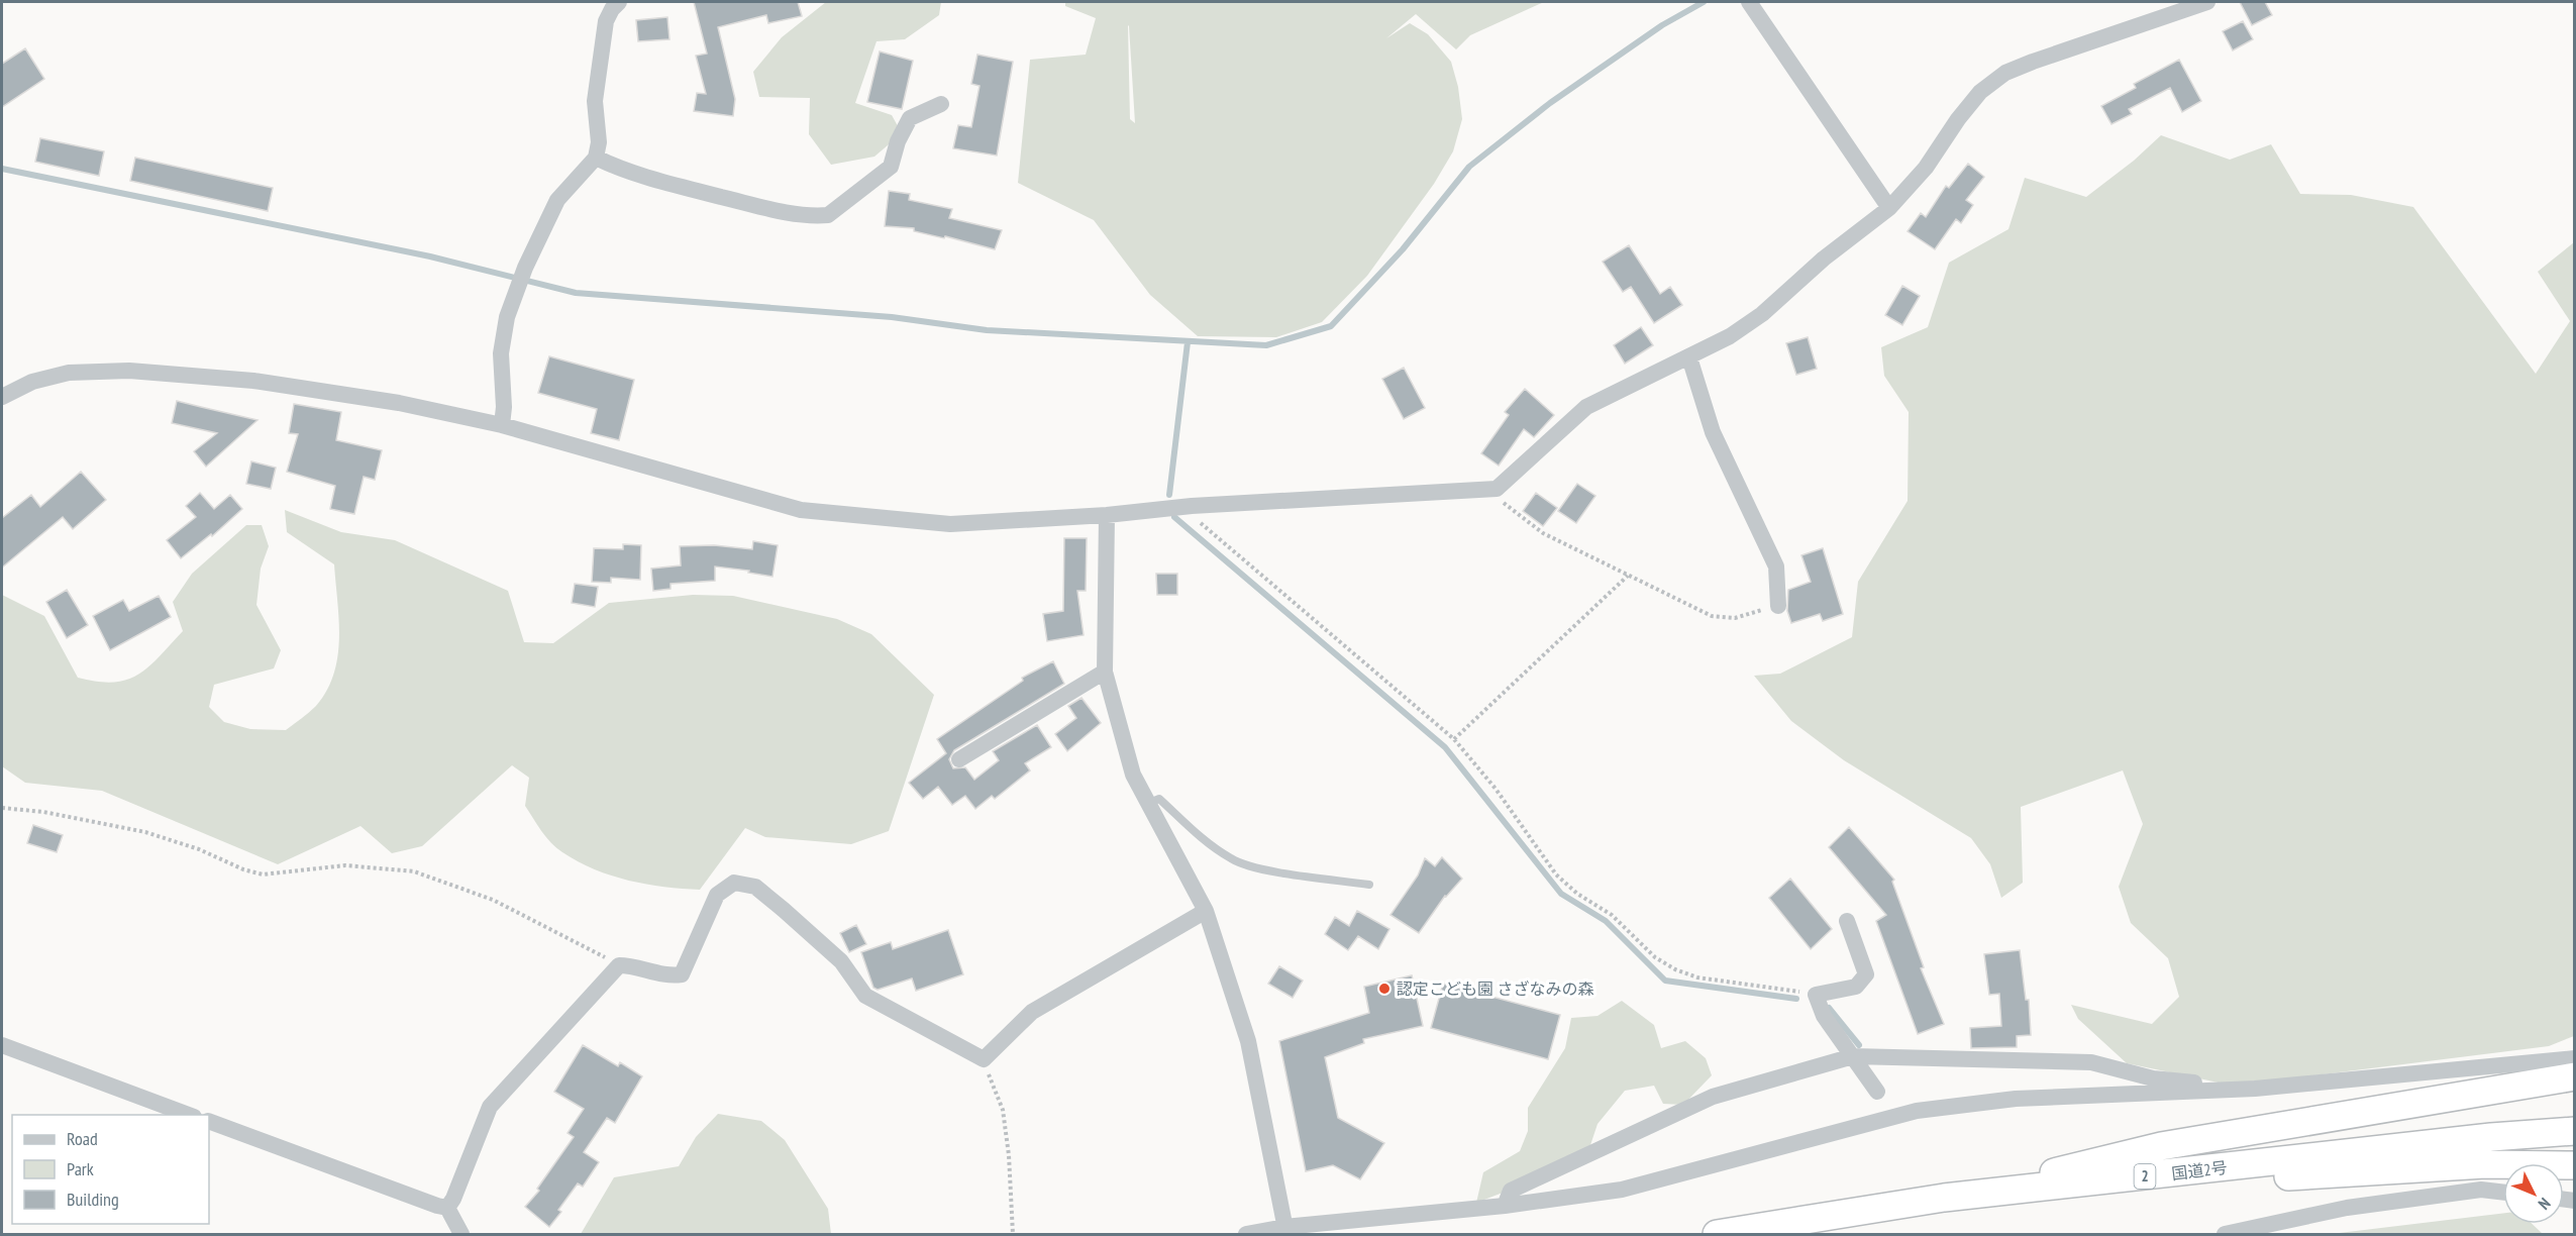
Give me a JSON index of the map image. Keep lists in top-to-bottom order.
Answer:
{
  "streets": {
    "highway": ["国道2号", "2"]
  },
  "places": ["認定こども園 さざなみの森"],
  "legend": ["Road", "Park", "Building"],
  "north": "bottom right"
}
